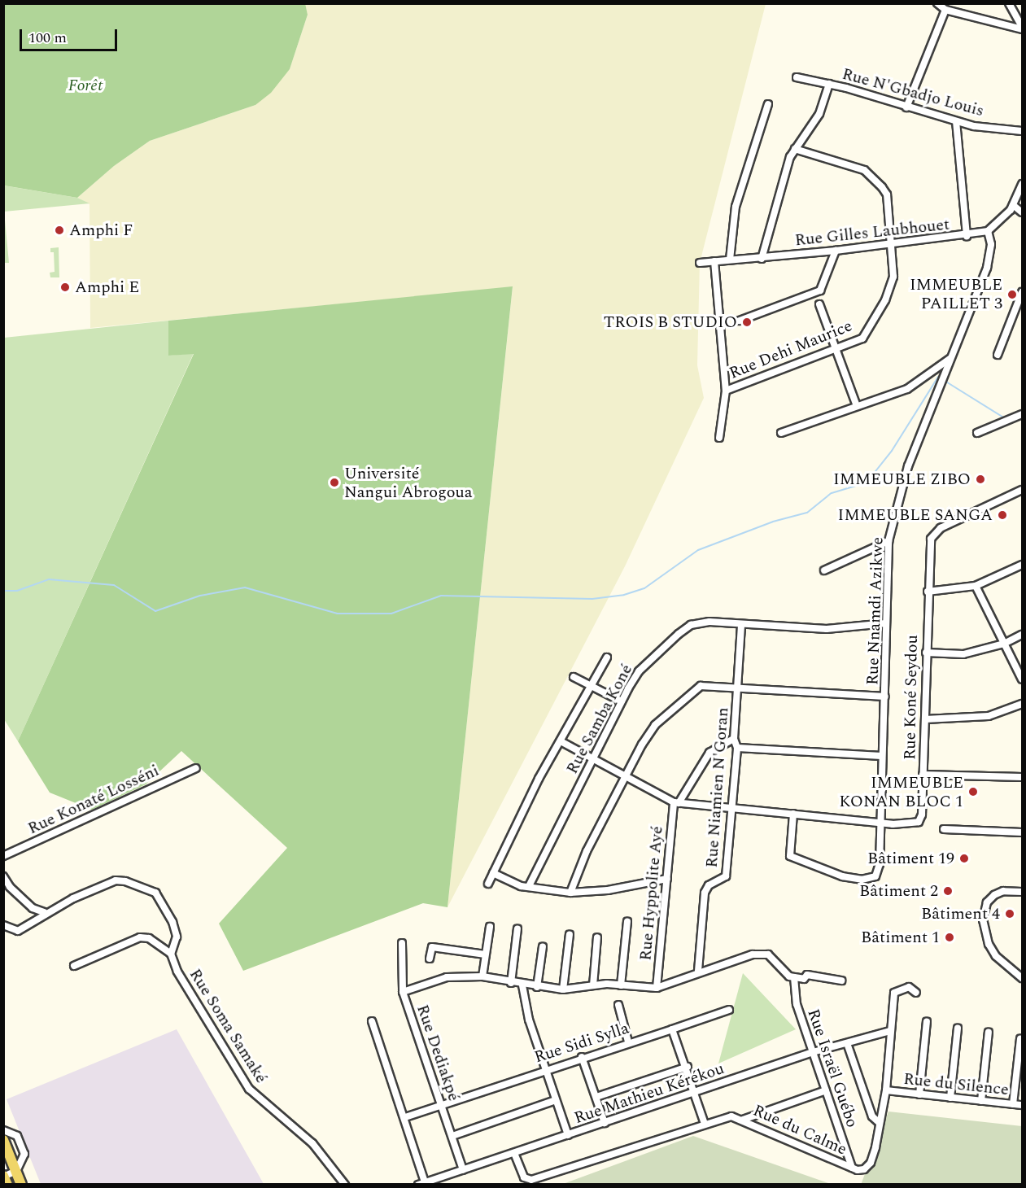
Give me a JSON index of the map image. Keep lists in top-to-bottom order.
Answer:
{
  "streets": {
    "street": [
      "Rue N'Gbadjo Louis",
      "Rue Gilles Laubhouet",
      "Rue Dehi Maurice",
      "Rue Nnamdi Azikwe",
      "Rue Koné Seydou",
      "Rue Samba Koné",
      "Rue Niamien N'Goran",
      "Rue Konaté Losséni",
      "Rue Hyppolite Ayé",
      "Rue Soma Samaké",
      "Rue Sidi Sylla",
      "Rue Dediakpé",
      "Rue Israël Guébo",
      "Rue du Silence",
      "Rue Mathieu Kérékou",
      "Rue du Calme"
    ]
  },
  "crossings": [
    ["Rue Gilles Laubhouet", "Rue Dehi Maurice"],
    ["Rue Gilles Laubhouet", "Rue Nnamdi Azikwe"],
    ["Rue Nnamdi Azikwe", "Rue Koné Seydou"],
    ["Rue Nnamdi Azikwe", "Rue Samba Koné"],
    ["Rue Koné Seydou", "Rue Samba Koné"],
    ["Rue Koné Seydou", "Rue Niamien N'Goran"],
    ["Rue Koné Seydou", "Rue Hyppolite Ayé"],
    ["Rue Samba Koné", "Rue Niamien N'Goran"],
    ["Rue Sidi Sylla", "Rue Dediakpé"],
    ["Rue Dediakpé", "Rue Mathieu Kérékou"],
    ["Rue Israël Guébo", "Rue Mathieu Kérékou"],
    ["Rue Israël Guébo", "Rue du Calme"],
    ["Rue du Silence", "Rue du Calme"],
    ["Rue Mathieu Kérékou", "Rue du Calme"]
  ],
  "parks": ["Forêt"],
  "places": [
    "Amphi F",
    "Amphi E",
    "IMMEUBLE PAILLET 3",
    "TROIS B STUDIO",
    "IMMEUBLE ZIBO",
    "Université Nangui Abrogoua",
    "IMMEUBLE SANGA",
    "IMMEUBLE KONAN BLOC 1",
    "Bâtiment 19",
    "Bâtiment 2",
    "Bâtiment 4",
    "Bâtiment 1"
  ],
  "scale_bar": "100 m"
}
